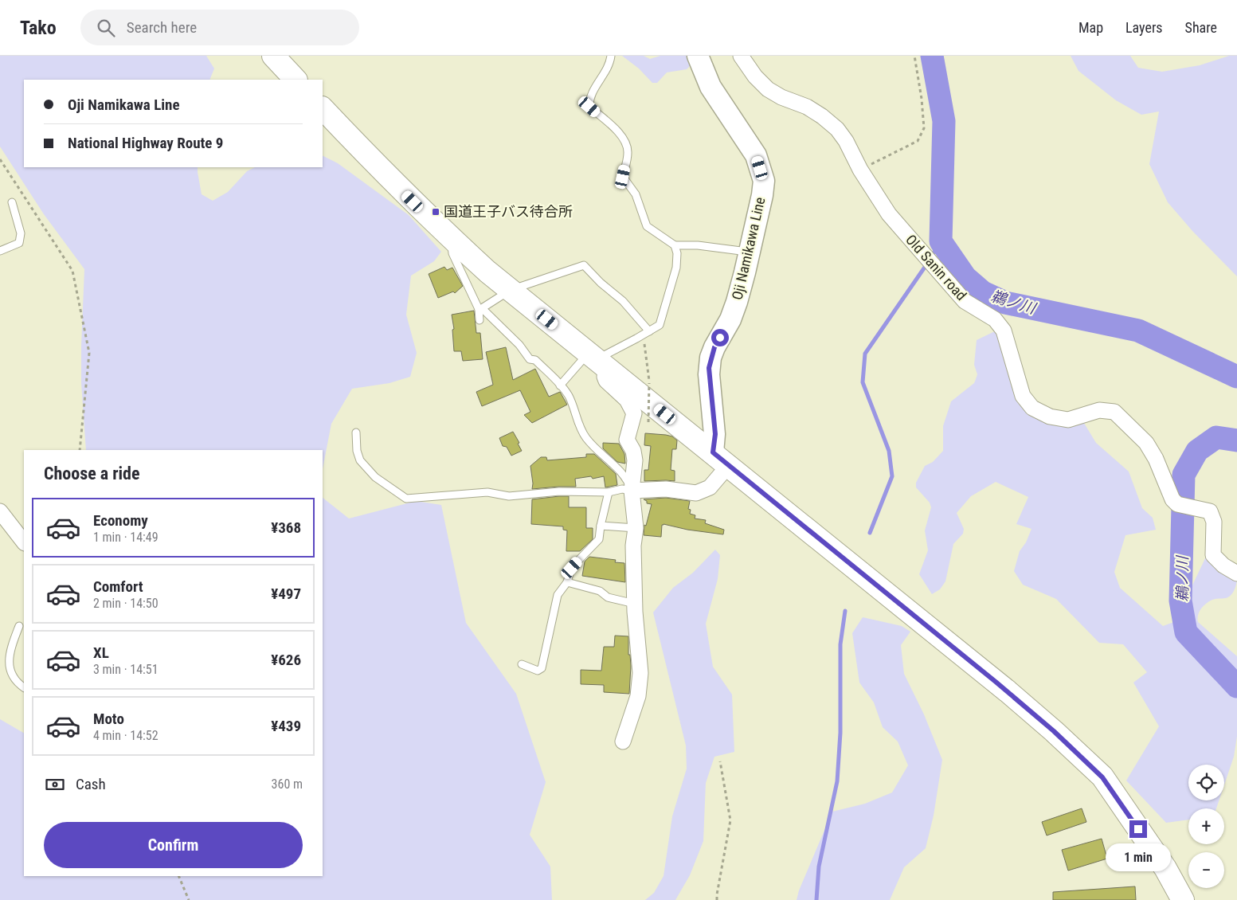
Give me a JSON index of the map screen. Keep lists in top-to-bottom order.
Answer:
{
  "streets": {
    "main road": ["Oji Namikawa Line"],
    "street": ["Old Sanin road"]
  },
  "water": ["鵜ノ川"],
  "places": {
    "transit": ["国道王子バス待合所"]
  },
  "page": {
    "header": "Tako",
    "search": "Search here",
    "nav": ["Map", "Layers", "Share"],
    "banner": ["Oji Namikawa Line", "National Highway Route 9"],
    "heading": "Choose a ride",
    "list": [
      {
        "name": "Economy",
        "note": "1 min · 14:49",
        "value": "¥368"
      },
      {
        "name": "Comfort",
        "note": "2 min · 14:50",
        "value": "¥497"
      },
      {
        "name": "XL",
        "note": "3 min · 14:51",
        "value": "¥626"
      },
      {
        "name": "Moto",
        "note": "4 min · 14:52",
        "value": "¥439"
      }
    ],
    "pay": ["Cash", "360 m"],
    "map_buttons": ["+", "−"],
    "buttons": "Confirm",
    "bubble": "1 min"
  }
}
